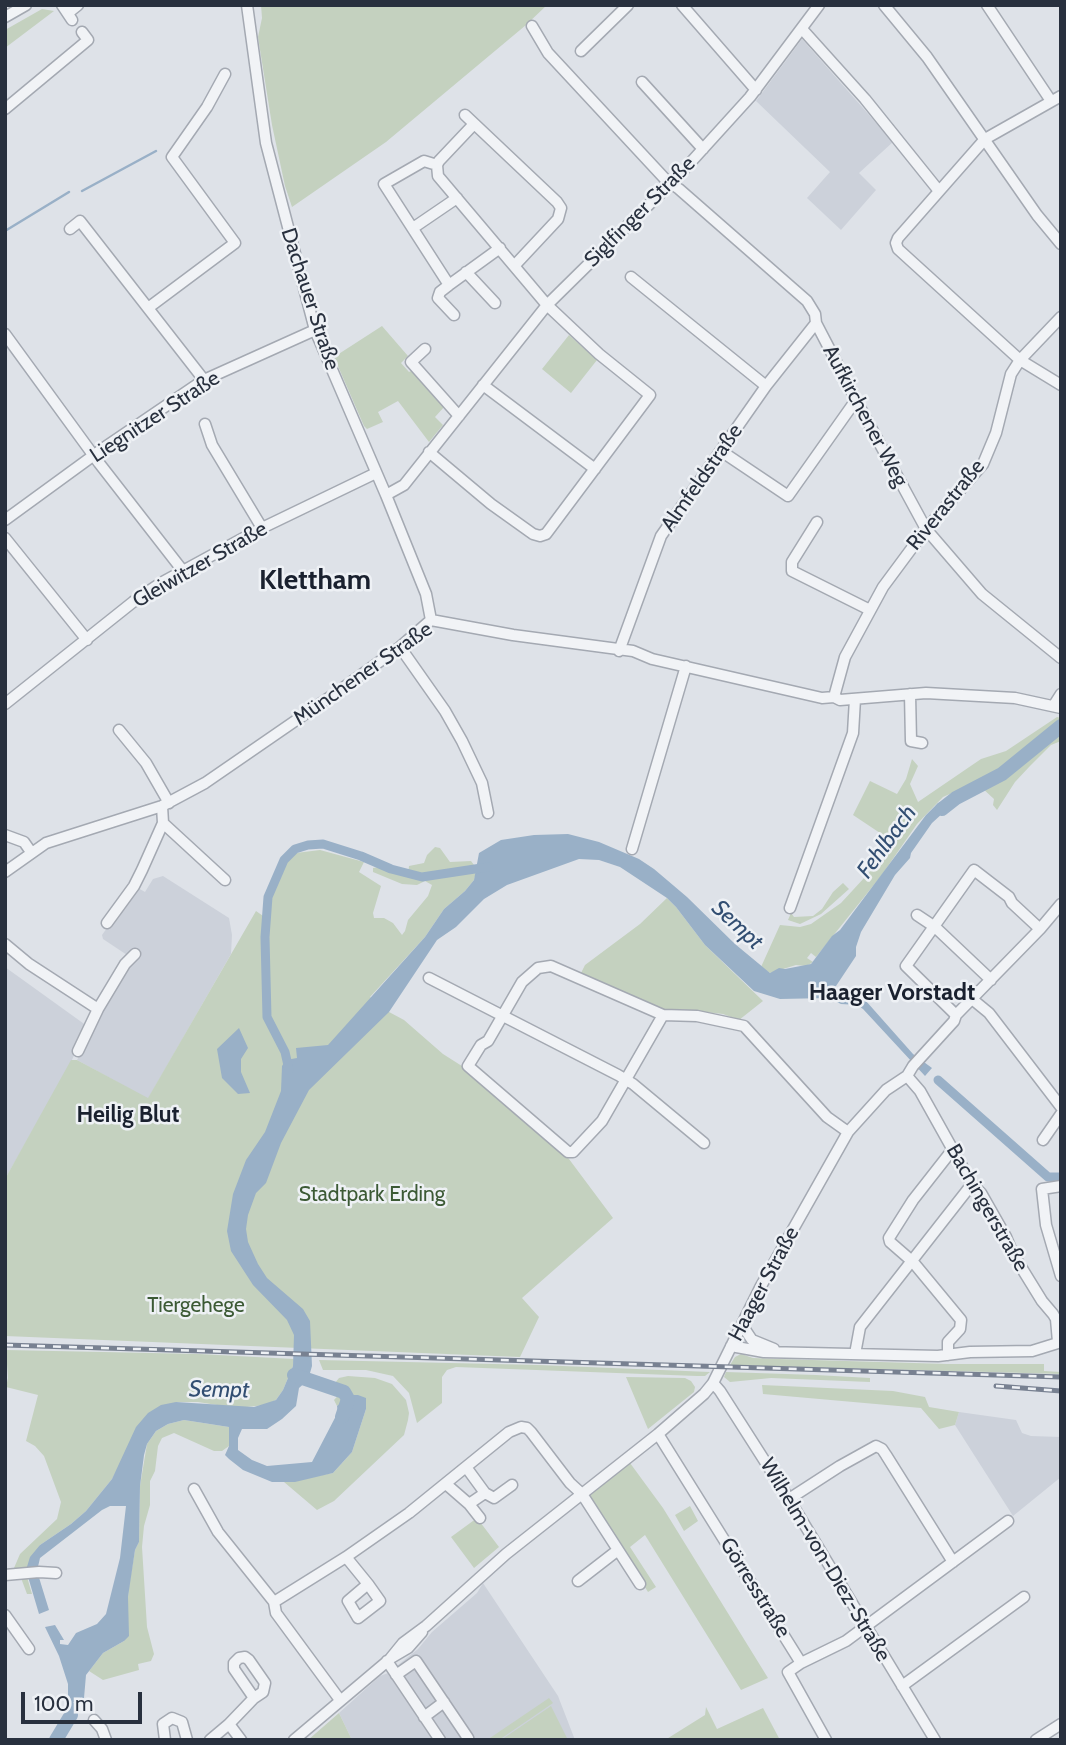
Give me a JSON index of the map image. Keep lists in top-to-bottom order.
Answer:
{
  "streets": {
    "street": [
      "Siglfinger Straße",
      "Dachauer Straße",
      "Aufkirchener Weg",
      "Liegnitzer Straße",
      "Almfeldstraße",
      "Riverastraße",
      "Gleiwitzer Straße",
      "Münchener Straße",
      "Bachingerstraße",
      "Haager Straße",
      "Wilhelm-von-Diez-Straße",
      "Görresstraße"
    ]
  },
  "crossings": [
    ["Siglfinger Straße", "Dachauer Straße"],
    ["Siglfinger Straße", "Aufkirchener Weg"],
    ["Dachauer Straße", "Liegnitzer Straße"],
    ["Dachauer Straße", "Gleiwitzer Straße"],
    ["Dachauer Straße", "Münchener Straße"],
    ["Aufkirchener Weg", "Almfeldstraße"],
    ["Aufkirchener Weg", "Riverastraße"],
    ["Almfeldstraße", "Münchener Straße"],
    ["Riverastraße", "Münchener Straße"],
    ["Bachingerstraße", "Haager Straße"],
    ["Haager Straße", "Wilhelm-von-Diez-Straße"],
    ["Haager Straße", "Görresstraße"]
  ],
  "districts": ["Klettham", "Haager Vorstadt", "Heilig Blut"],
  "water": ["Fehlbach", "Sempt"],
  "parks": ["Stadtpark Erding", "Tiergehege"],
  "scale_bar": "100 m"
}
